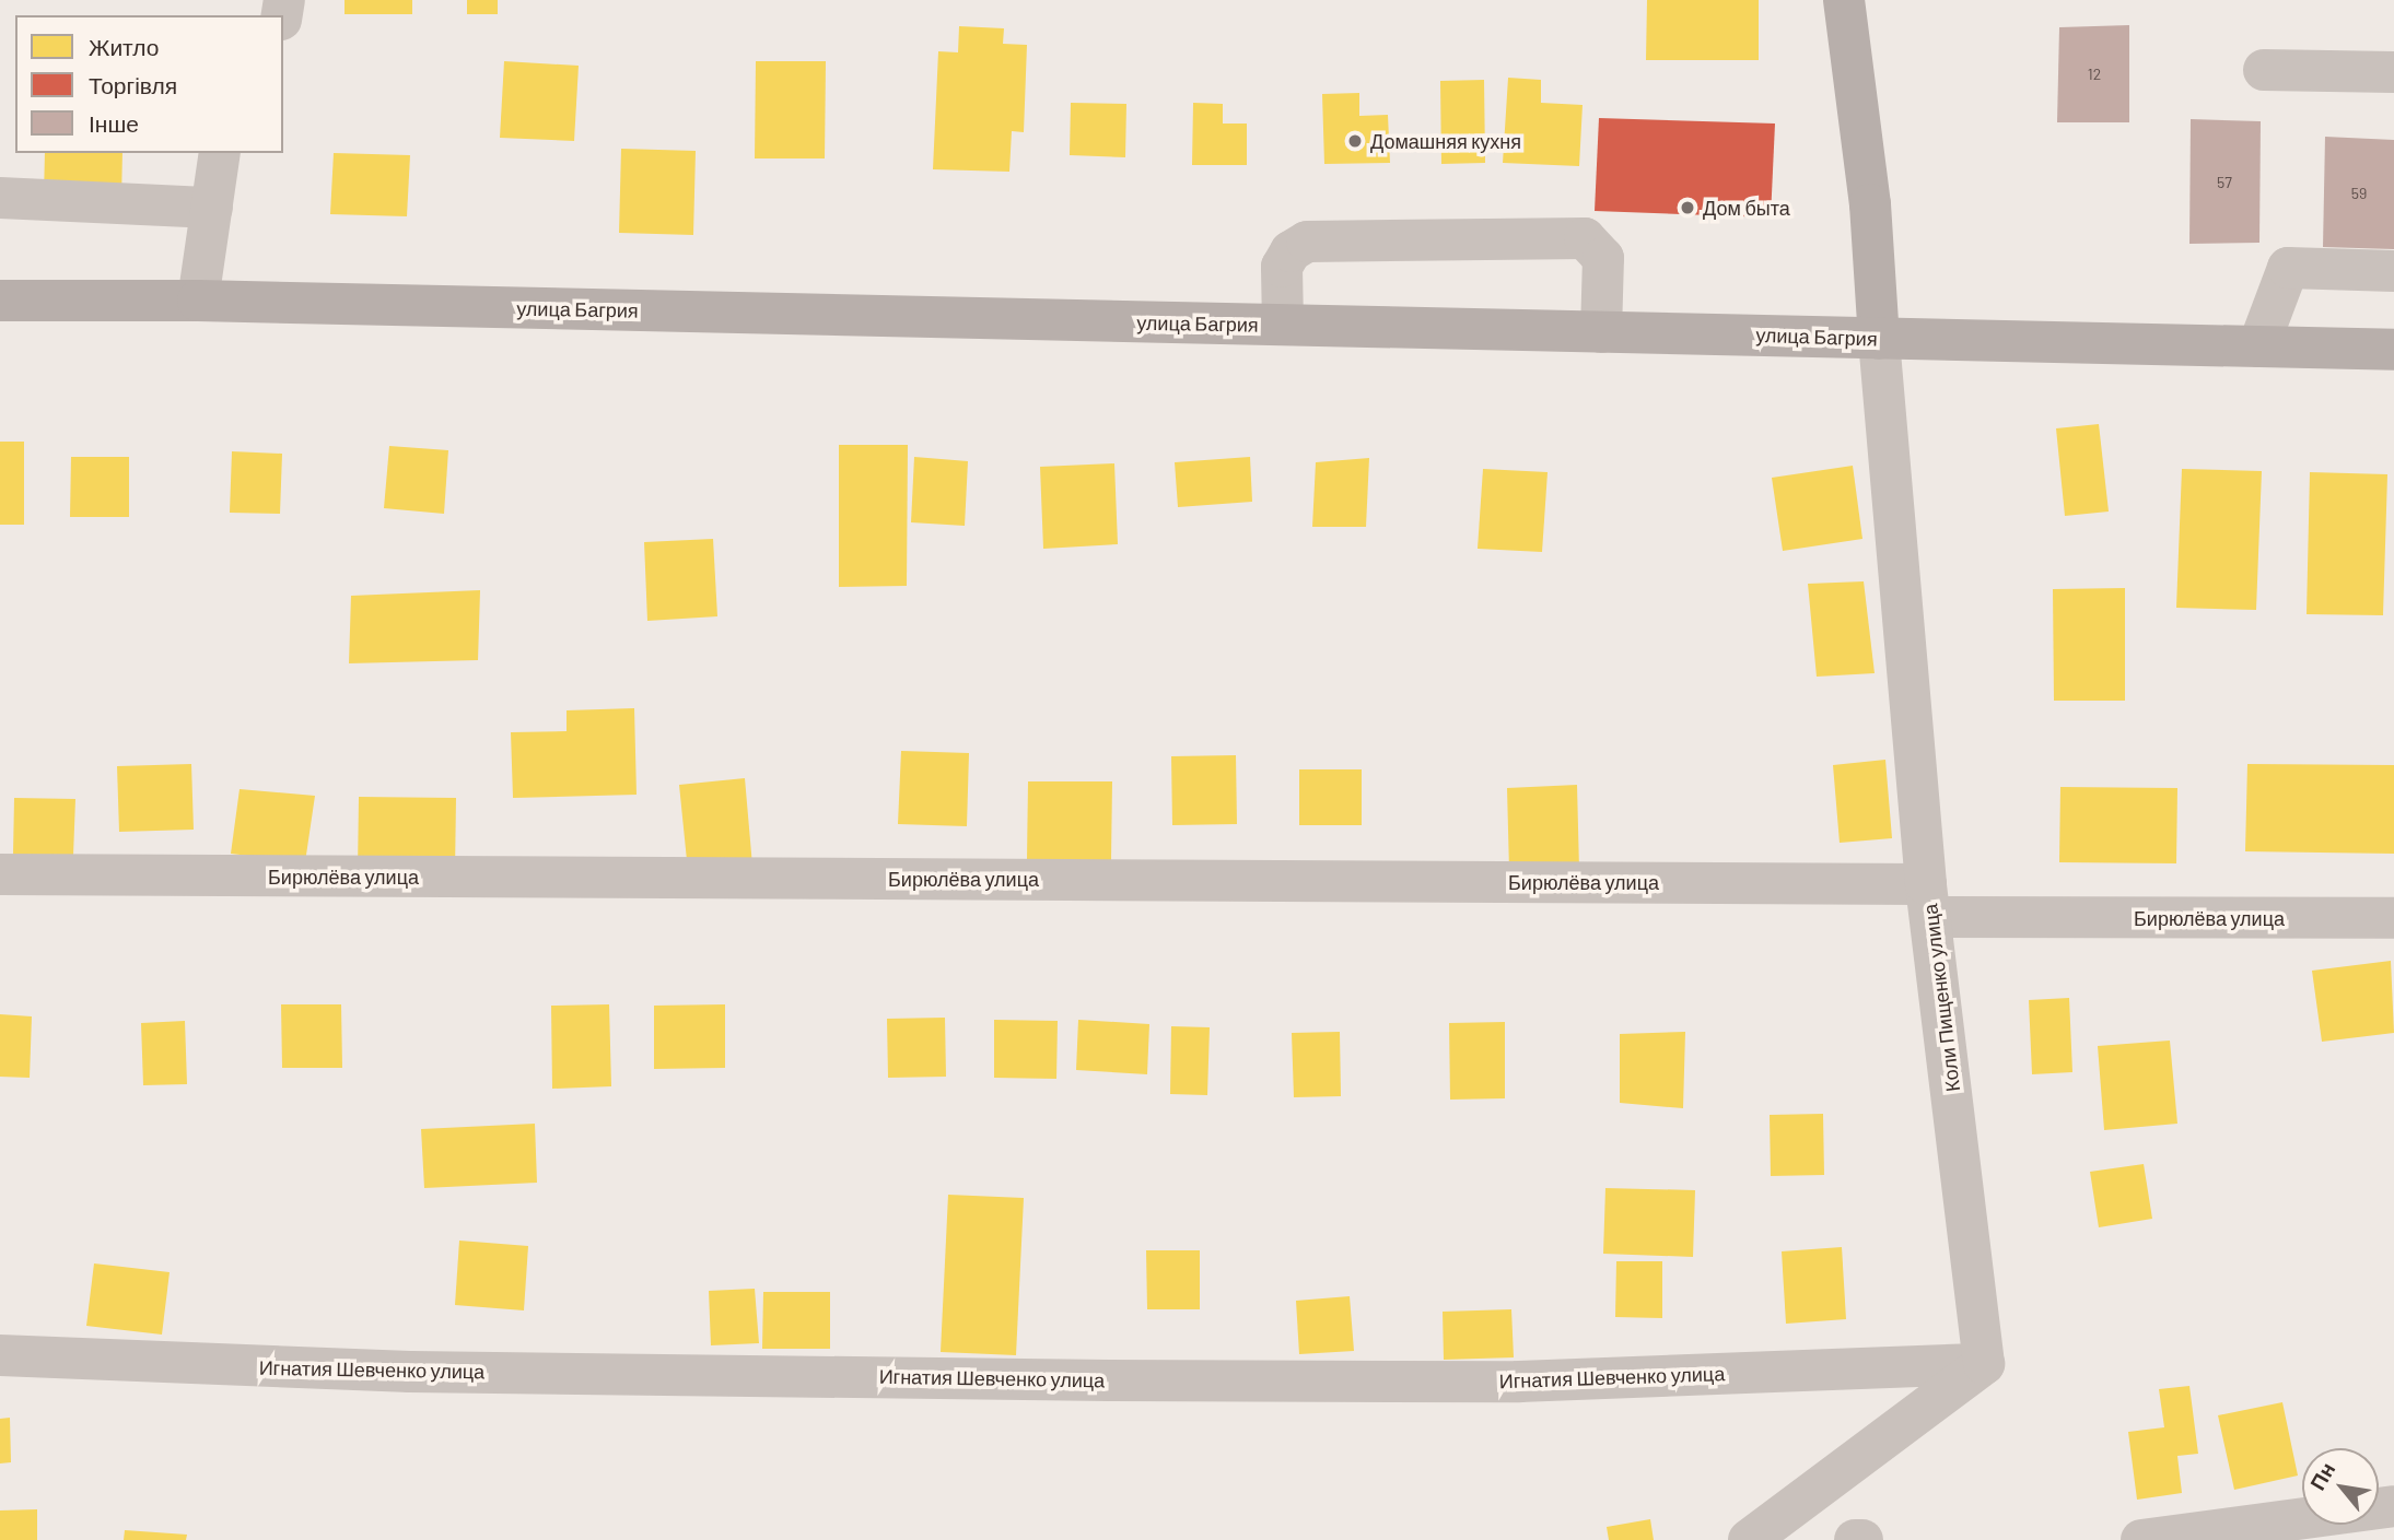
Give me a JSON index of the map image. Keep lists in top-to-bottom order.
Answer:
{
  "streets": {
    "main road": ["улица Багрия"],
    "street": ["Бирюлёва улица", "Коли Пищенко улица", "Игнатия Шевченко улица"]
  },
  "crossings": [
    ["улица Багрия", "Коли Пищенко улица"],
    ["Бирюлёва улица", "Коли Пищенко улица"],
    ["Коли Пищенко улица", "Игнатия Шевченко улица"]
  ],
  "places": ["Домашняя кухня", "Дом быта"],
  "house_numbers": ["12", "57", "59"],
  "legend": ["Житло", "Торгівля", "Інше"],
  "north": "top left"
}
